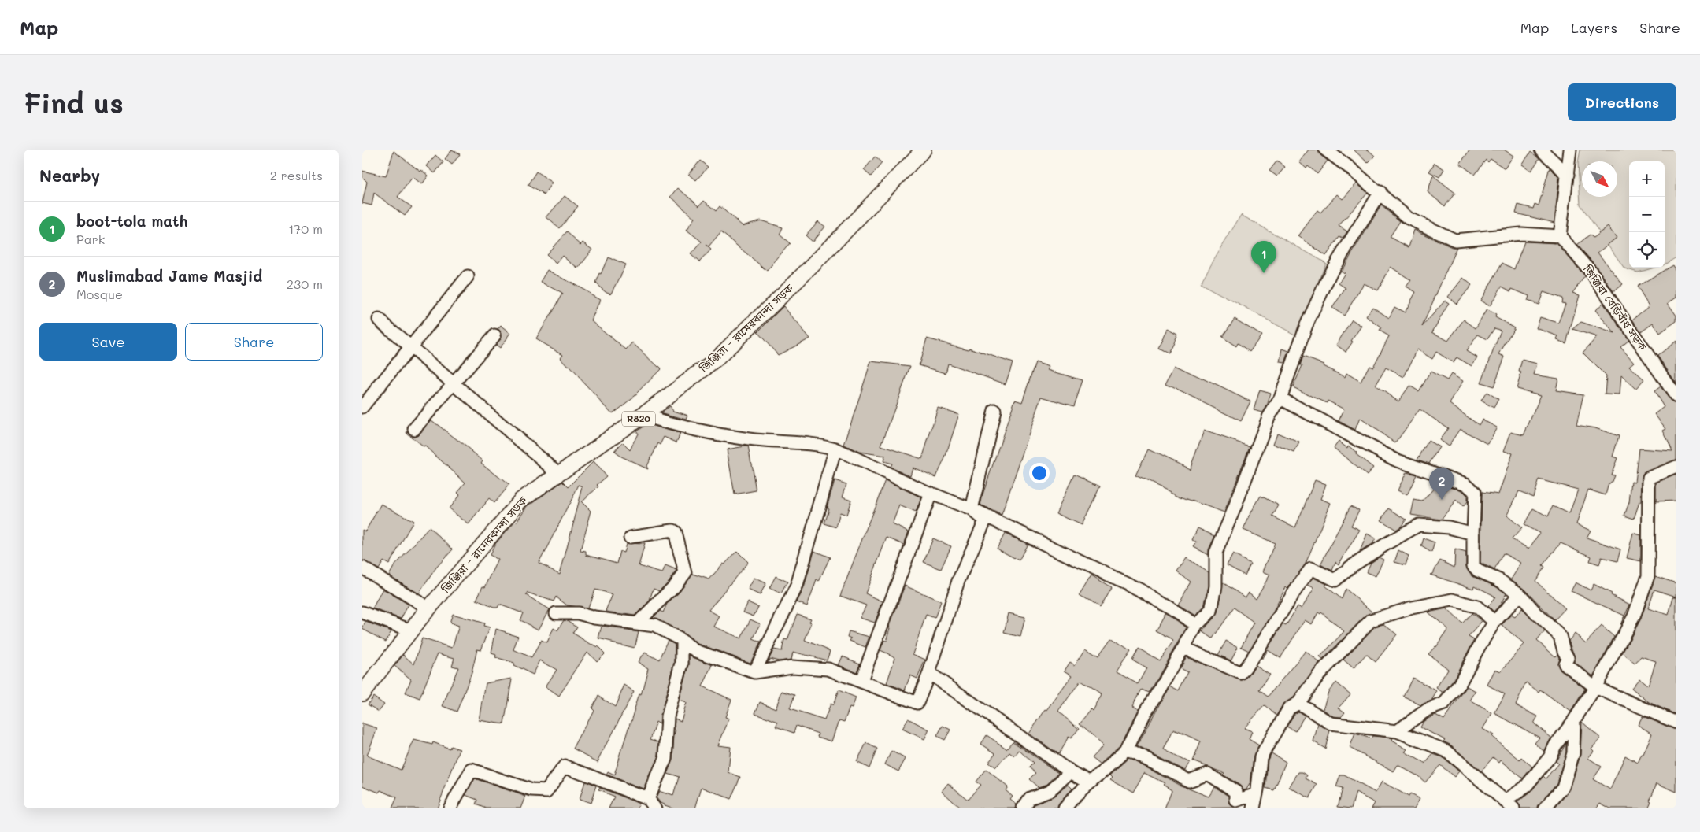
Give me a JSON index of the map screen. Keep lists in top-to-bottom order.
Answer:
{
  "streets": {
    "main road": ["জিঞ্জিরা - রামেরকান্দা সড়ক", "R820"],
    "street": ["জিঞ্জিরা বেড়িবাঁধ সড়ক"]
  },
  "north": "bottom right",
  "page": {
    "header": "Map",
    "nav": ["Map", "Layers", "Share"],
    "buttons": [
      "Directions",
      ["Save", "Share"]
    ],
    "title": "Find us",
    "heading": ["Nearby", "2 results"],
    "map_buttons": ["+", "−"],
    "list": [
      {
        "mark": "1",
        "name": "boot-tola math",
        "note": "Park",
        "value": "170 m"
      },
      {
        "mark": "2",
        "name": "Muslimabad Jame Masjid",
        "note": "Mosque",
        "value": "230 m"
      }
    ],
    "pins": ["1", "2"]
  }
}
